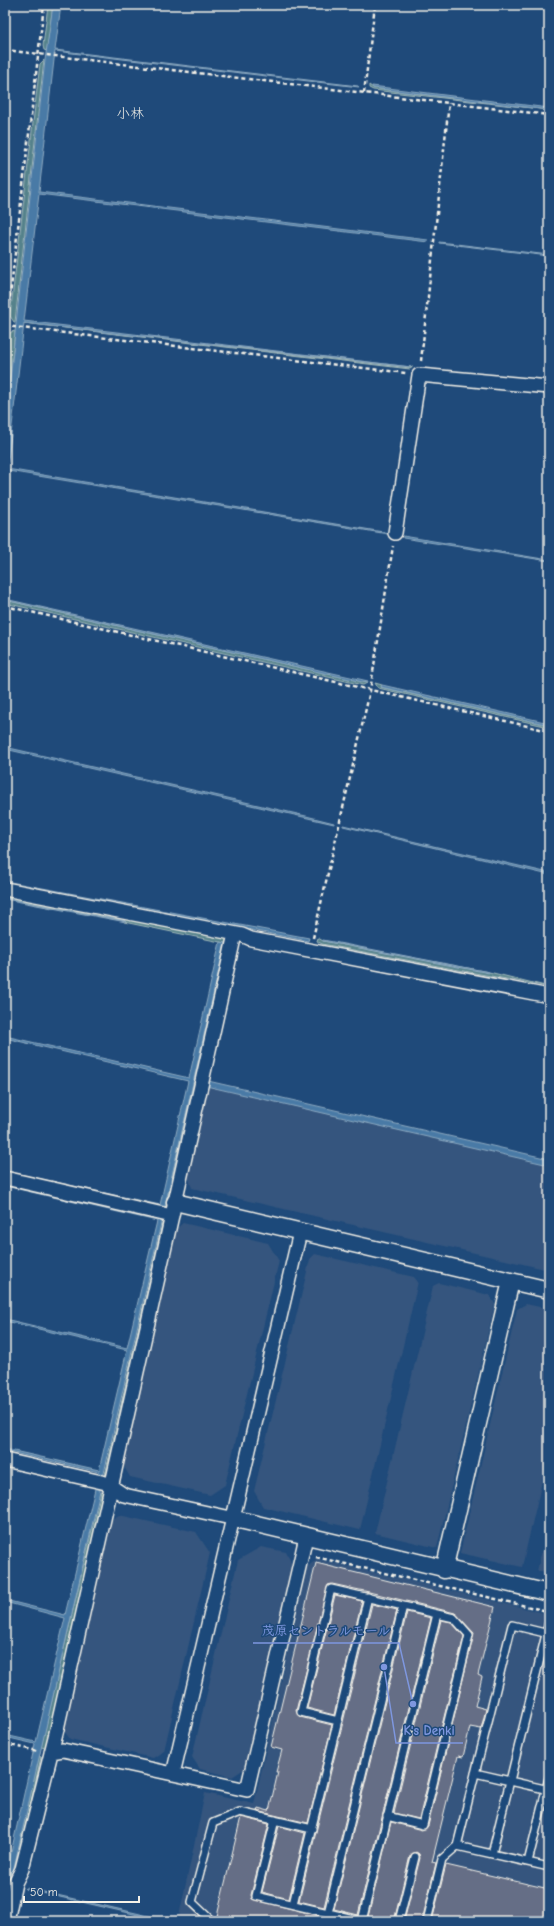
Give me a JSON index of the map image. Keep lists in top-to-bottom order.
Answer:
{
  "districts": ["小林"],
  "places": ["K's Denki", "茂原セントラルモール"],
  "scale_bar": "50 m"
}
